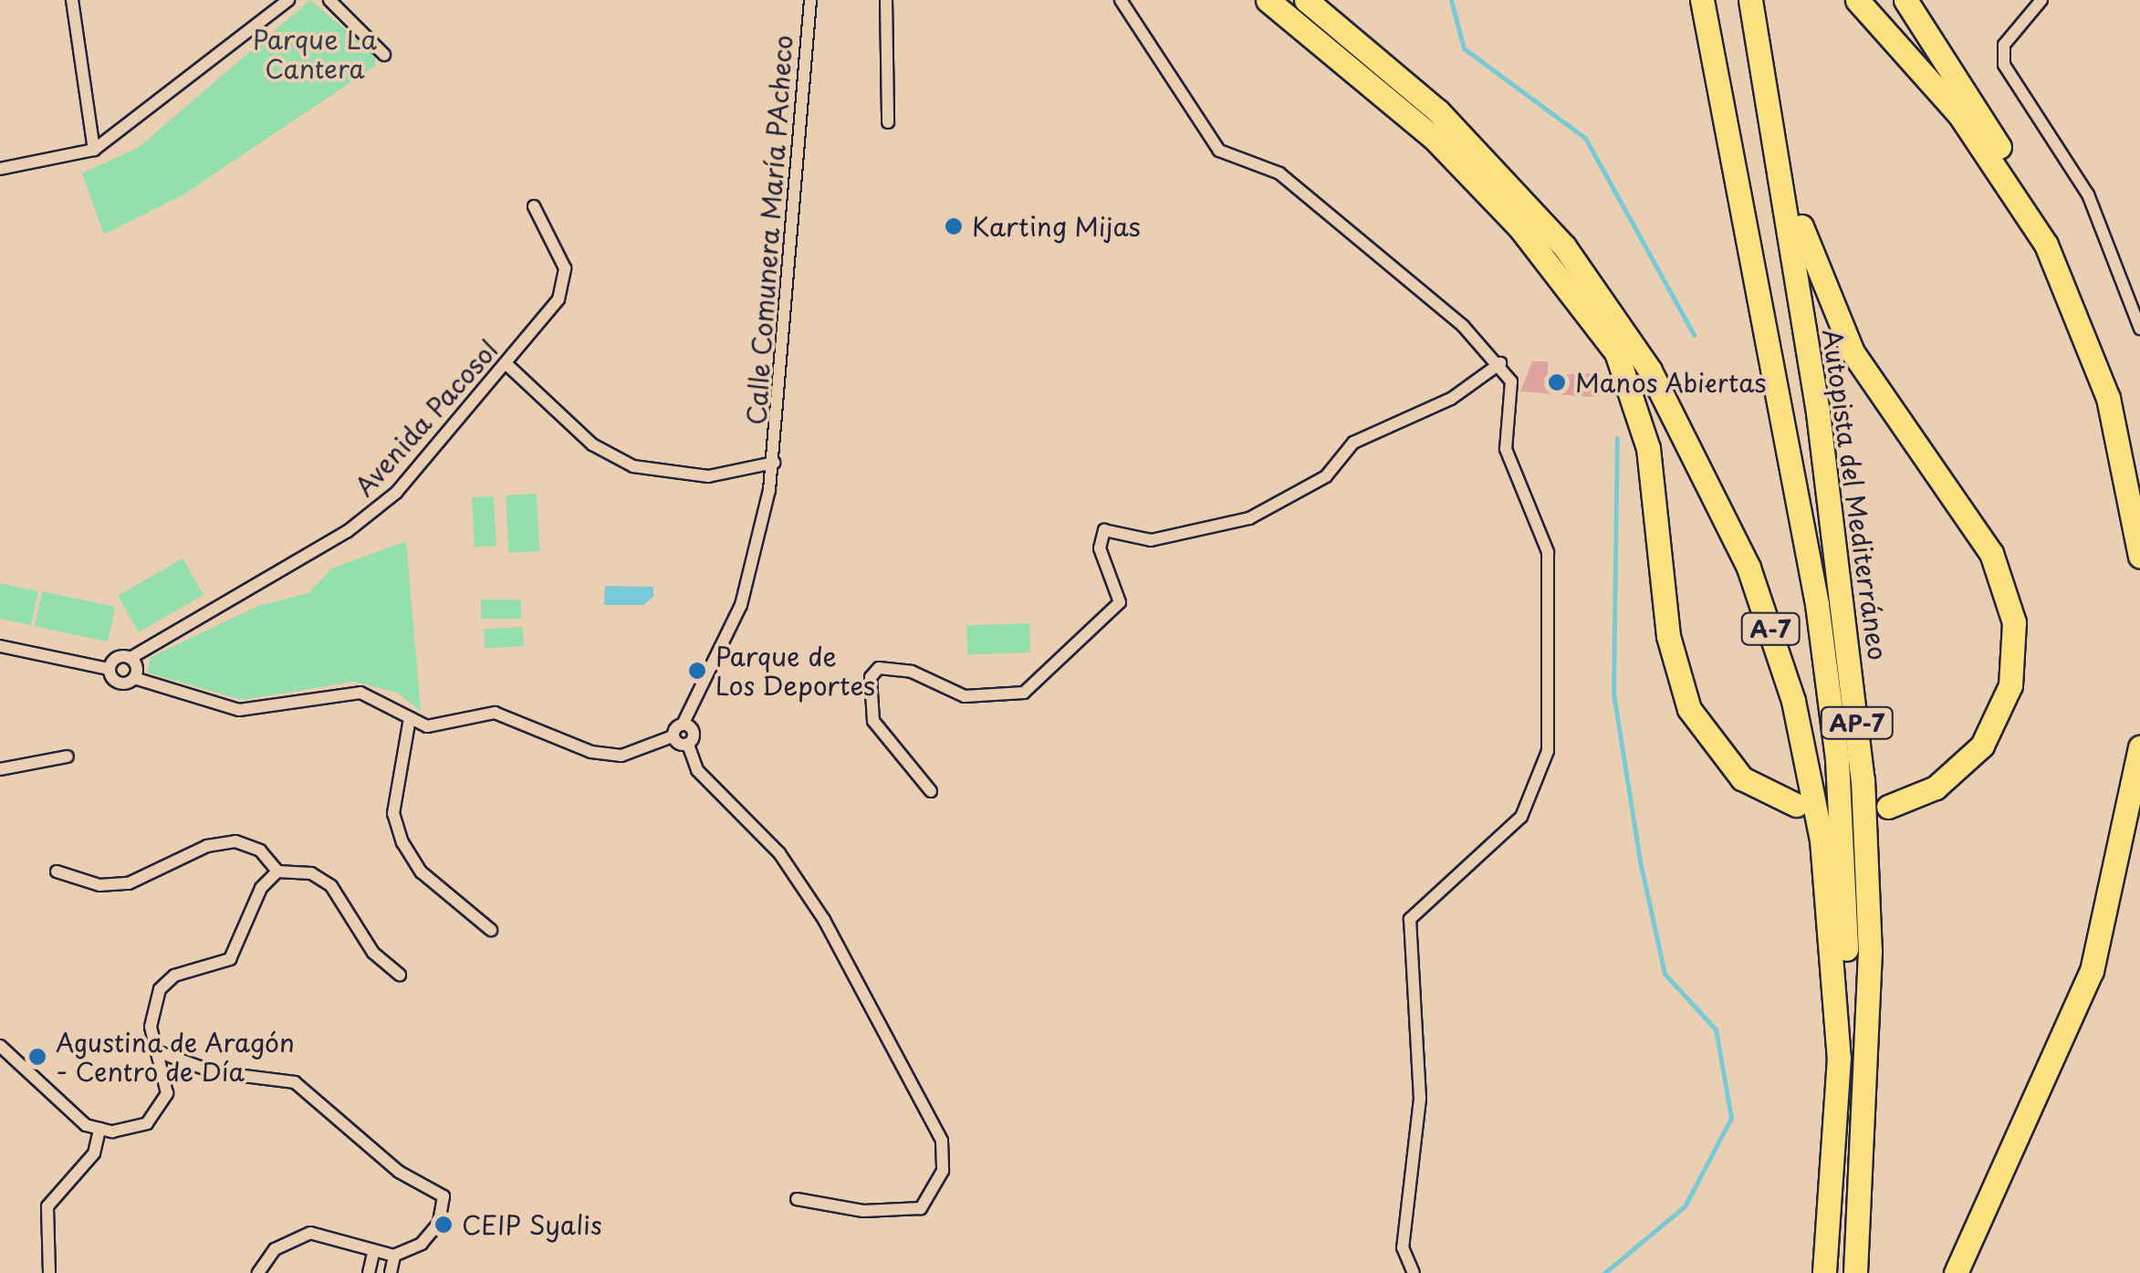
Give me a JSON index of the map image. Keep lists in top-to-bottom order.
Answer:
{
  "streets": {
    "highway": ["Autopista del Mediterráneo", "A-7", "AP-7"],
    "street": ["Calle Comunera María PAcheco", "Avenida Pacosol"]
  },
  "crossings": [
    ["A-7", "AP-7"]
  ],
  "parks": ["Parque La Cantera"],
  "places": [
    "Karting Mijas",
    "Manos Abiertas",
    "Parque de Los Deportes",
    "Agustina de Aragón - Centro de Día",
    "CEIP Syalis"
  ]
}
